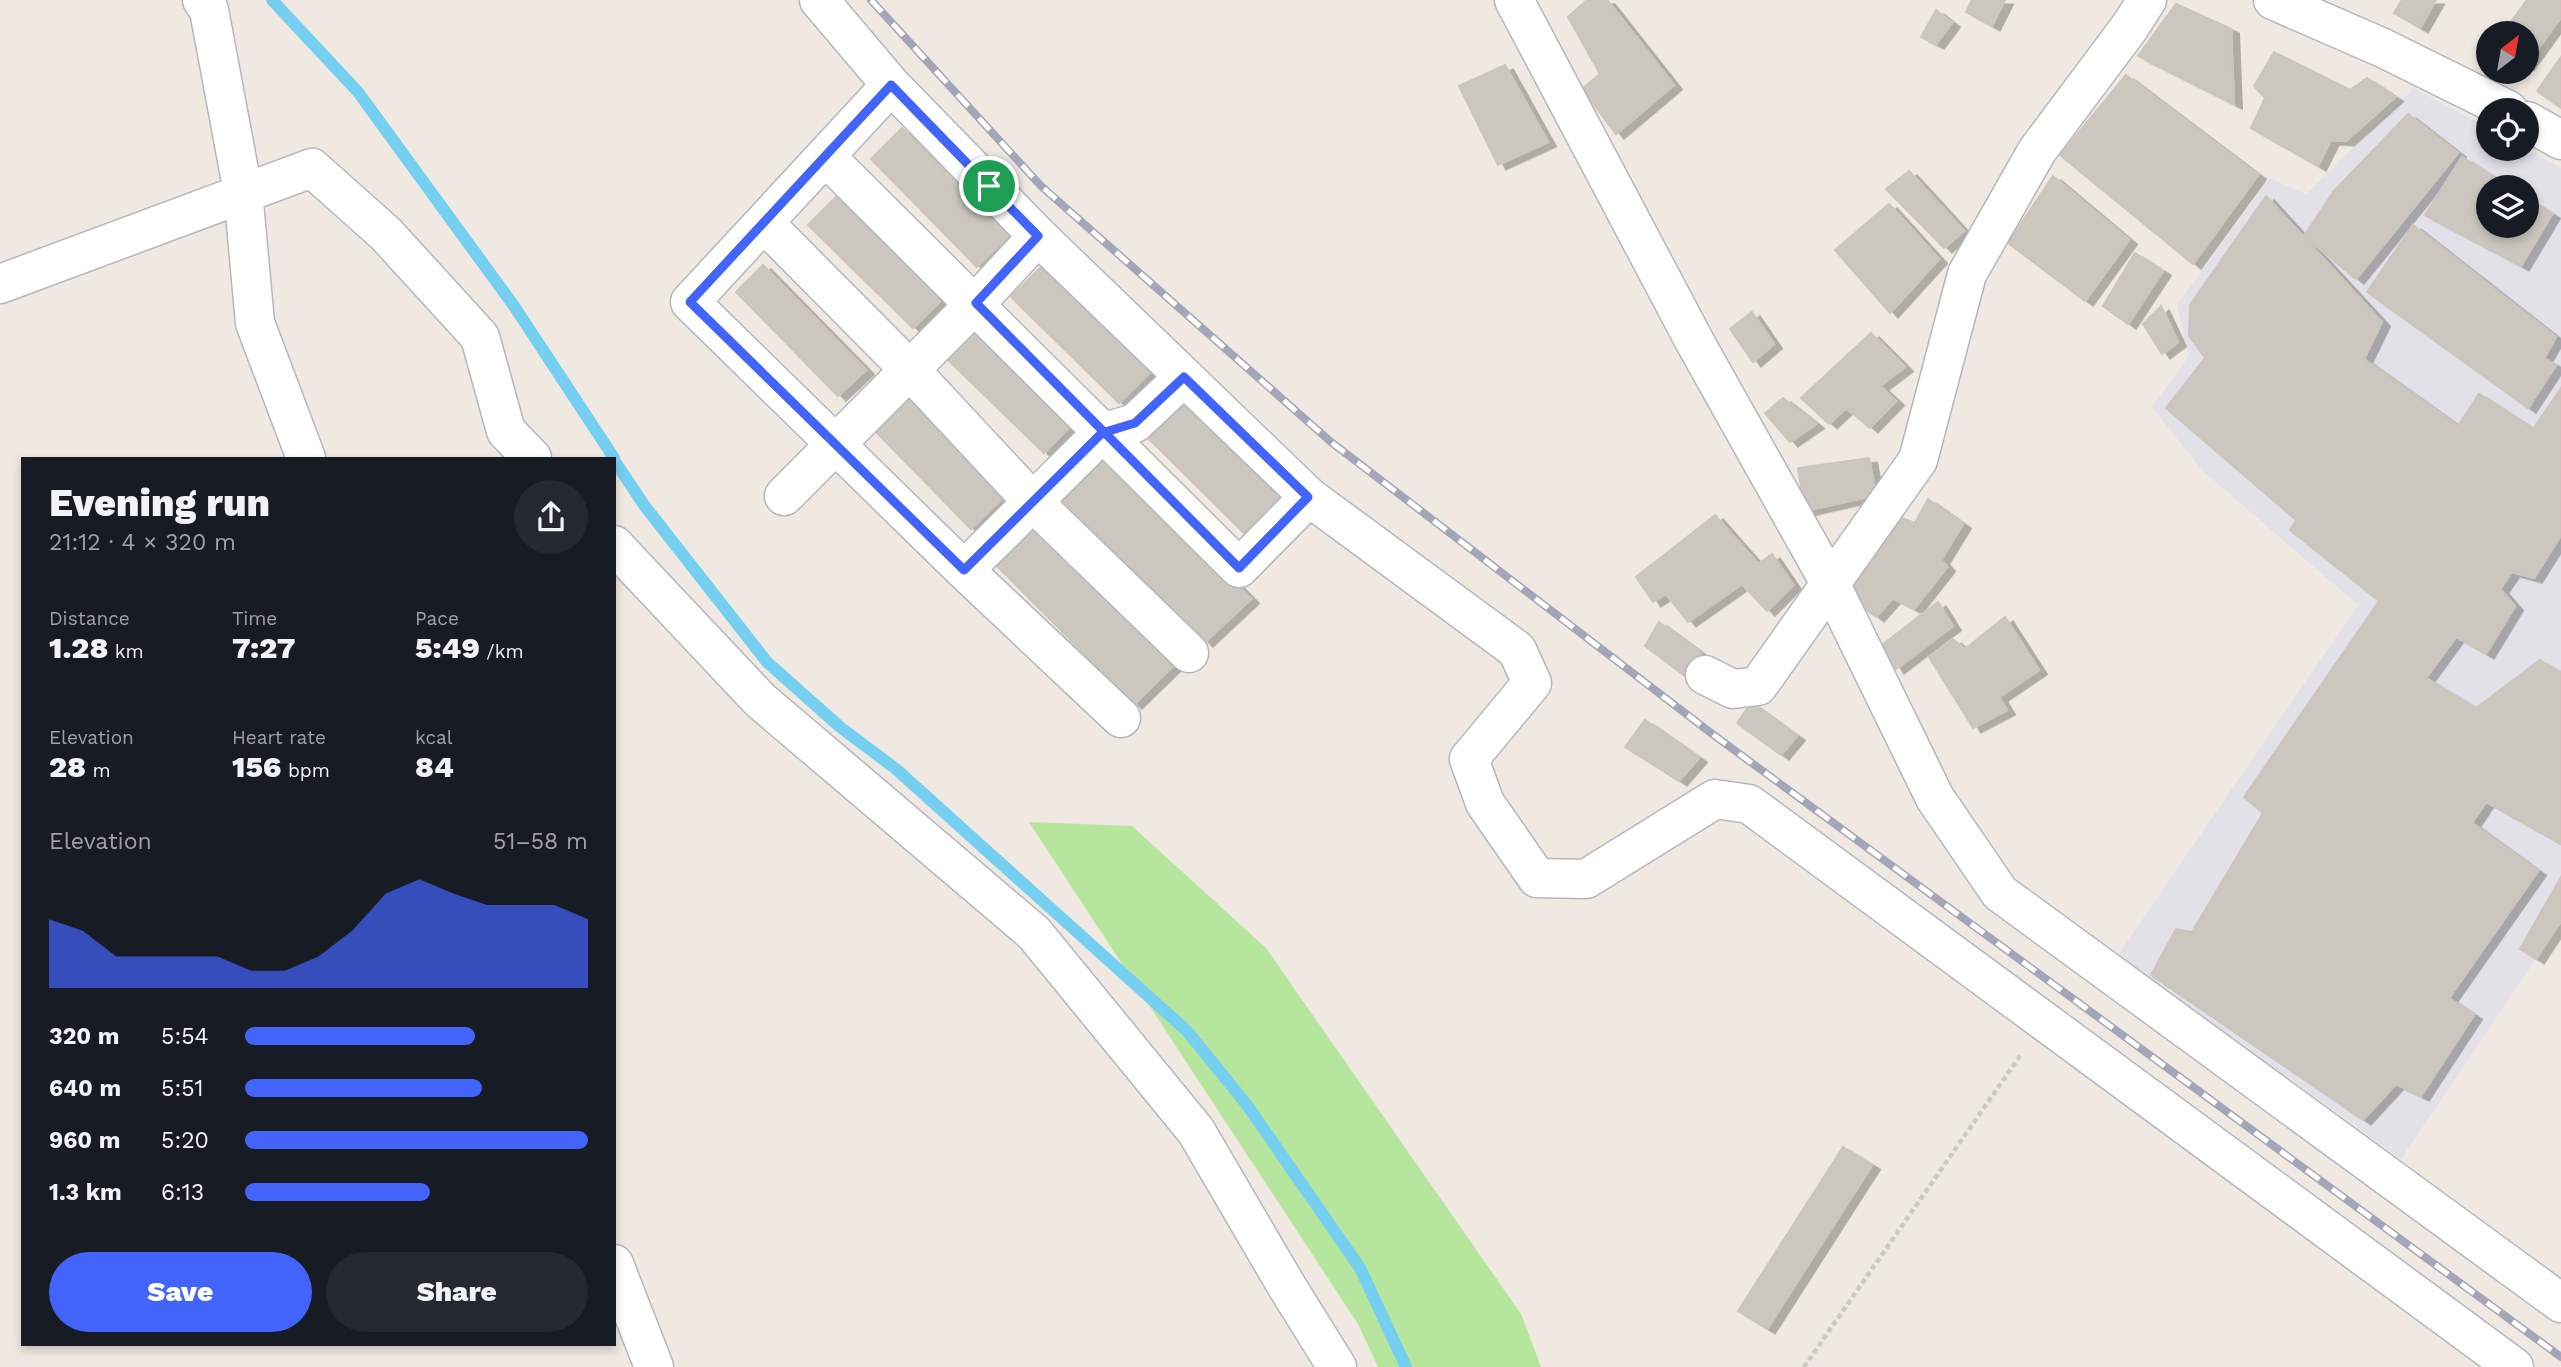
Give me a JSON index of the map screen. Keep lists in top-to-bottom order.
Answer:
{
  "north": "top right",
  "page": {
    "heading": ["Evening run", "21:12 · 4 × 320 m"],
    "stats": [
      ["Distance", "1.28 km"],
      ["Time", "7:27"],
      ["Pace", "5:49 /km"],
      ["Elevation", "28 m"],
      ["Heart rate", "156 bpm"],
      ["kcal", "84"]
    ],
    "chart": ["Elevation", "51–58 m"],
    "list": [
      {
        "name": "320 m",
        "note": "5:54"
      },
      {
        "name": "640 m",
        "note": "5:51"
      },
      {
        "name": "960 m",
        "note": "5:20"
      },
      {
        "name": "1.3 km",
        "note": "6:13"
      }
    ],
    "buttons": ["Save", "Share"]
  }
}
